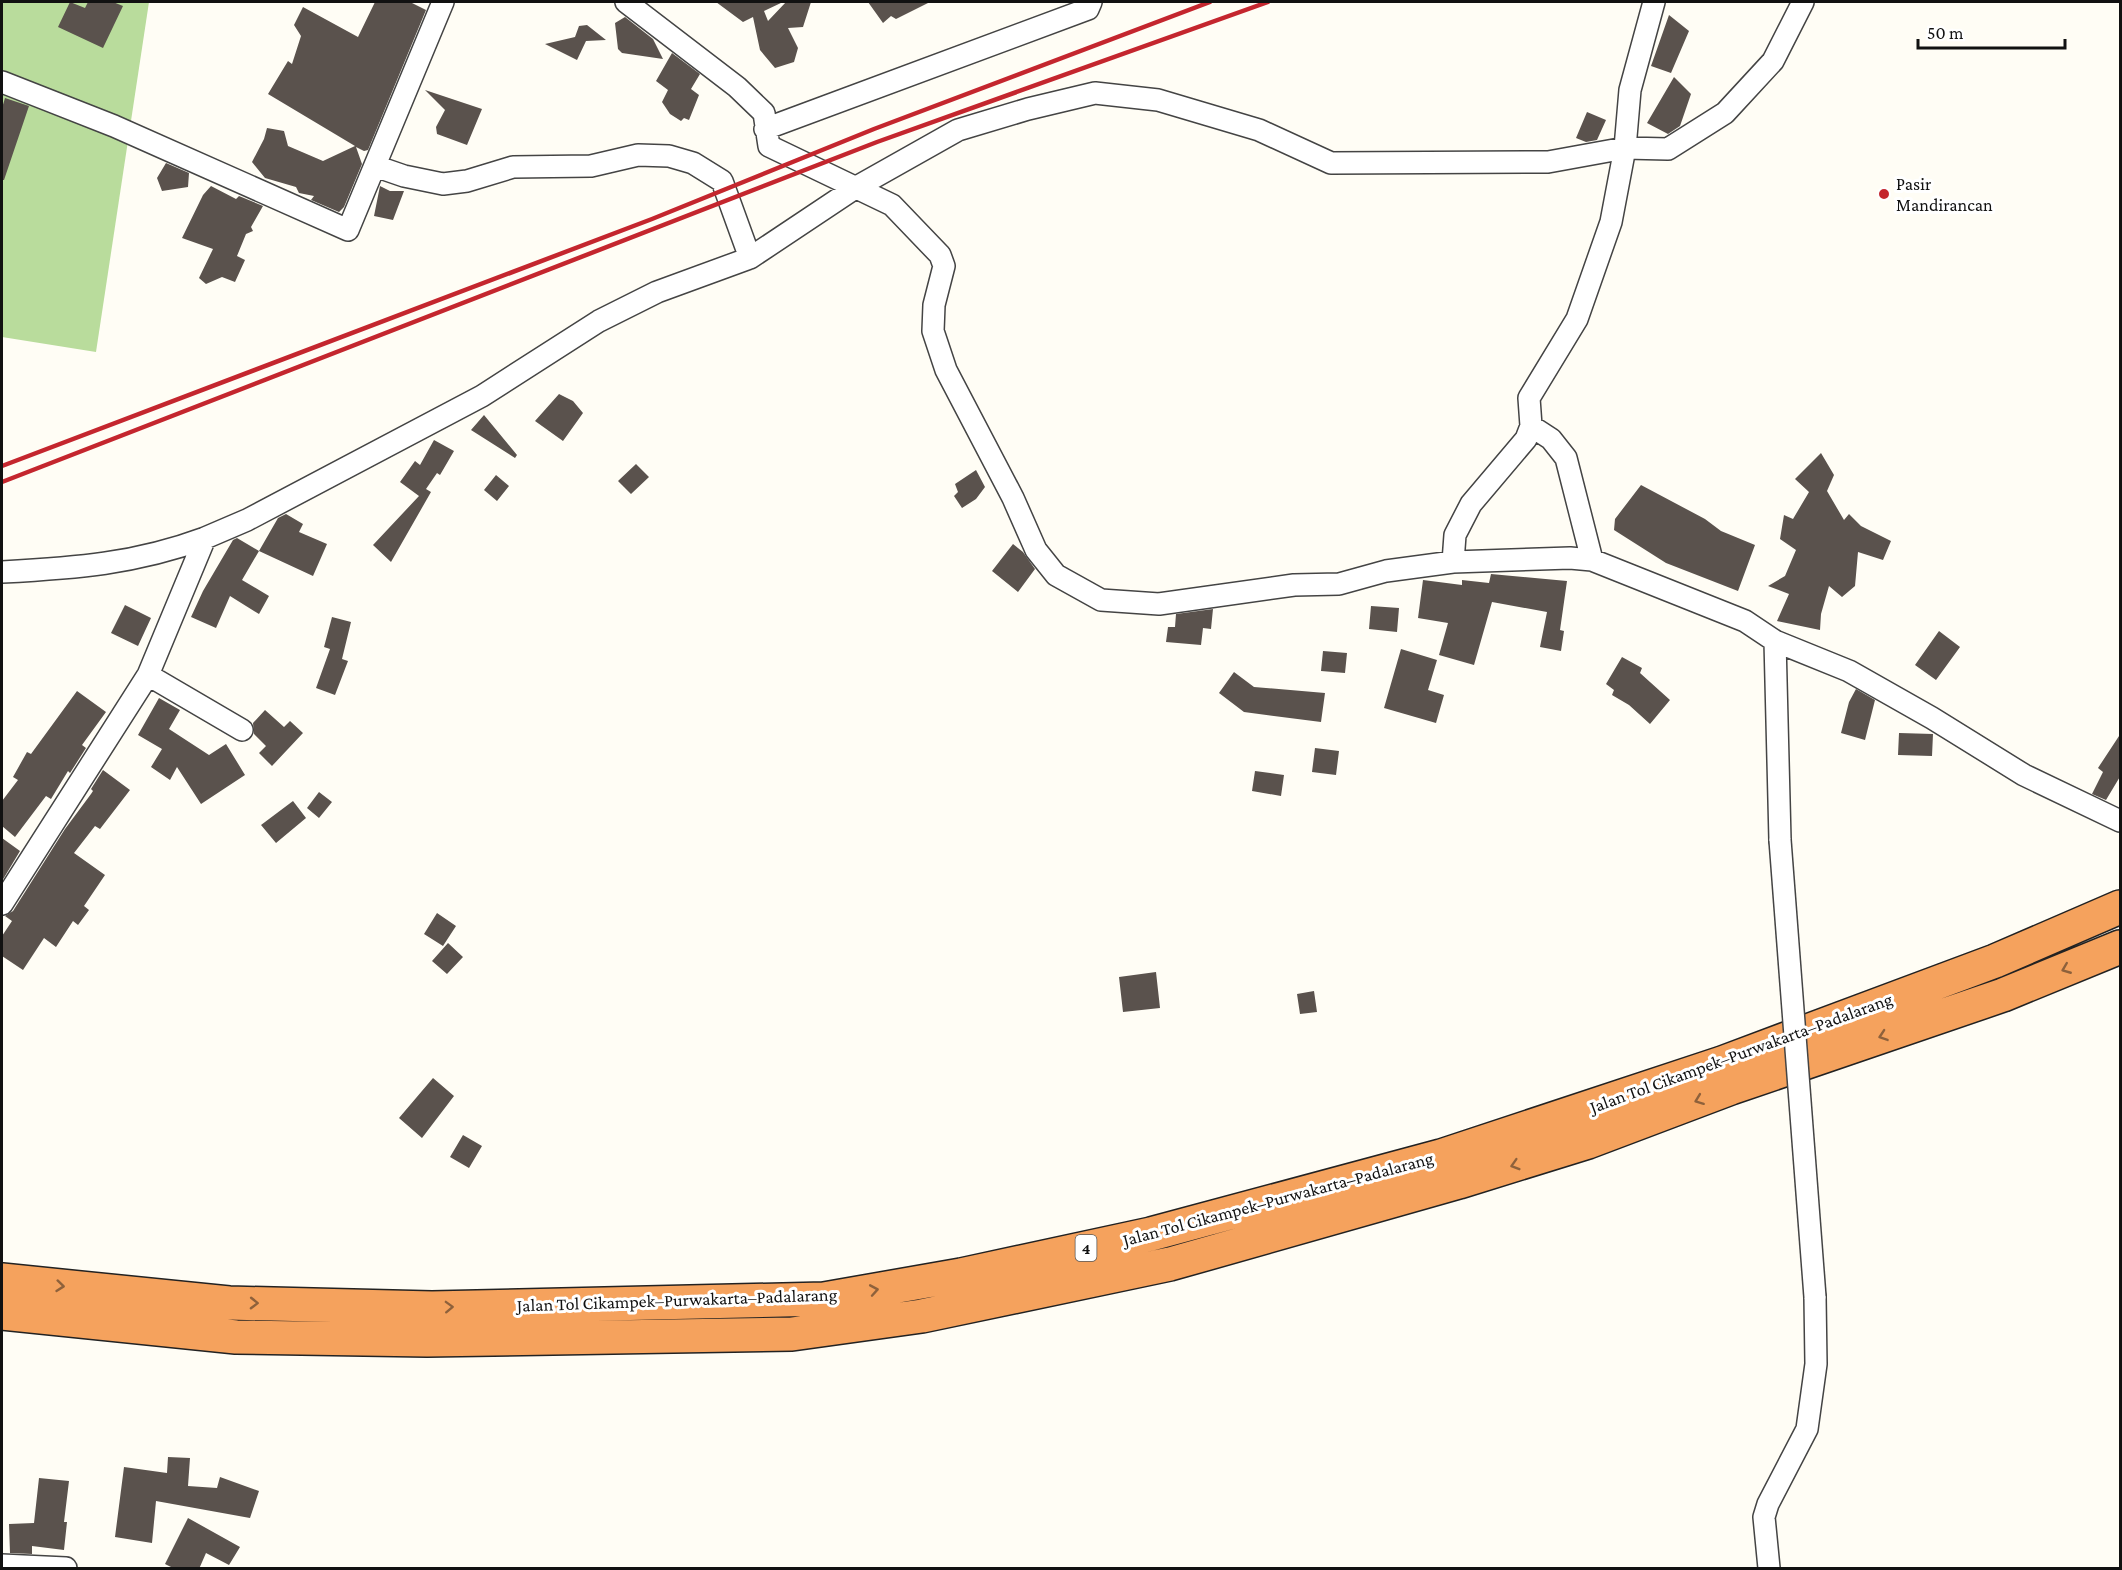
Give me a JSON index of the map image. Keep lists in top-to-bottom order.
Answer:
{
  "streets": {
    "highway": ["Jalan Tol Cikampek–Purwakarta–Padalarang", "4"]
  },
  "places": ["Pasir Mandirancan"],
  "scale_bar": "50 m"
}
